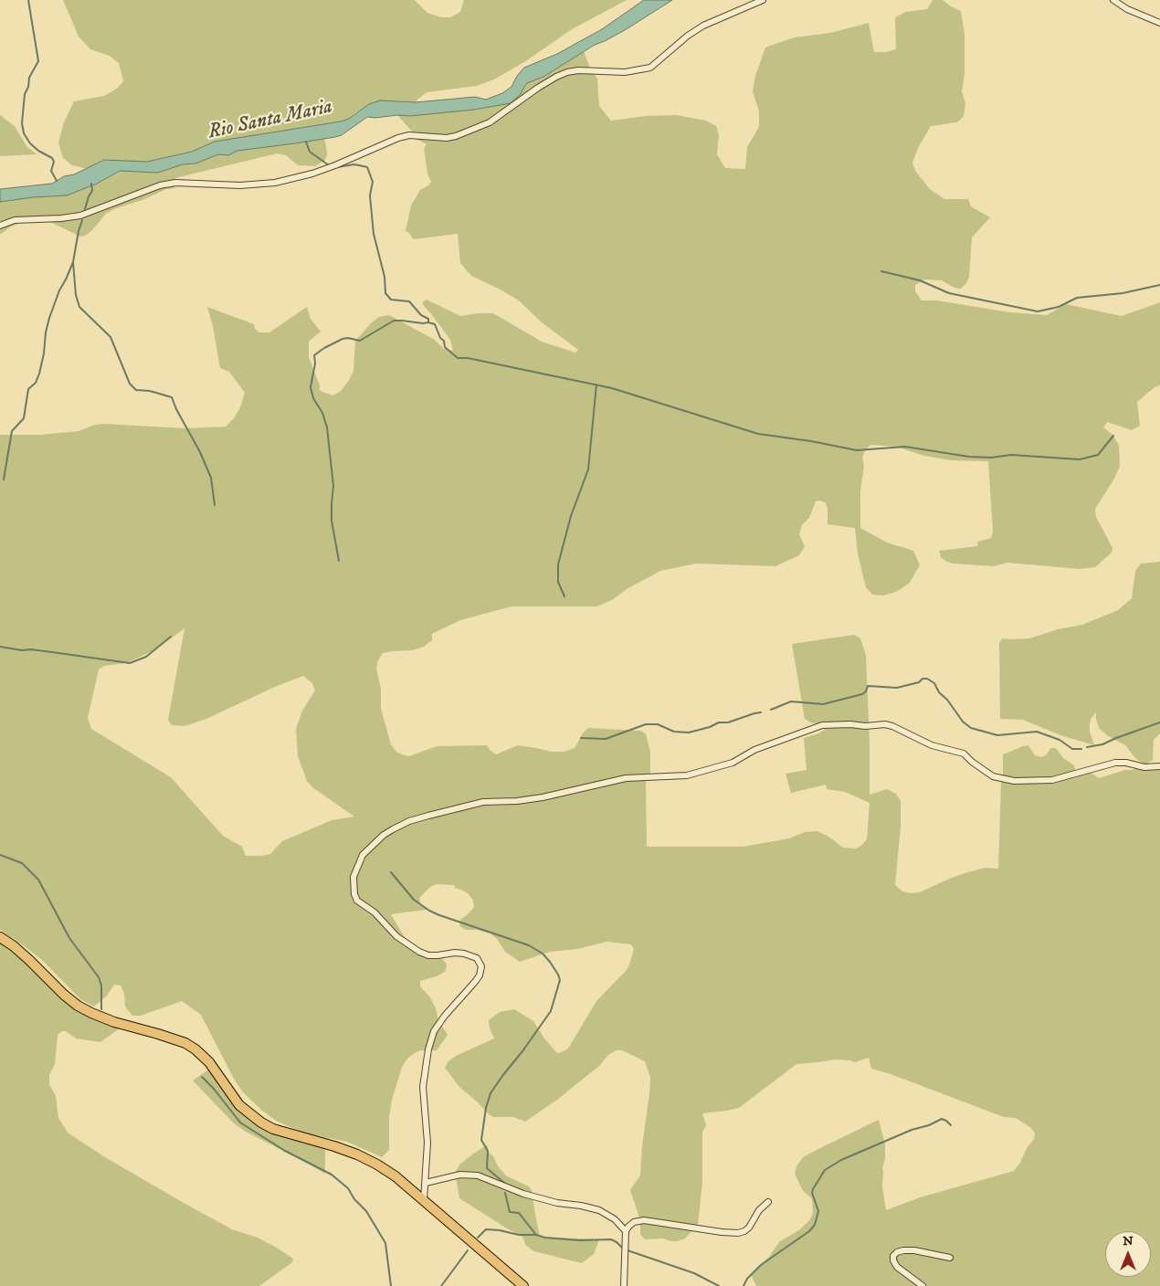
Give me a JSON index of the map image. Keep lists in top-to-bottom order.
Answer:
{
  "water": ["Rio Santa Maria"],
  "north": "top"
}
